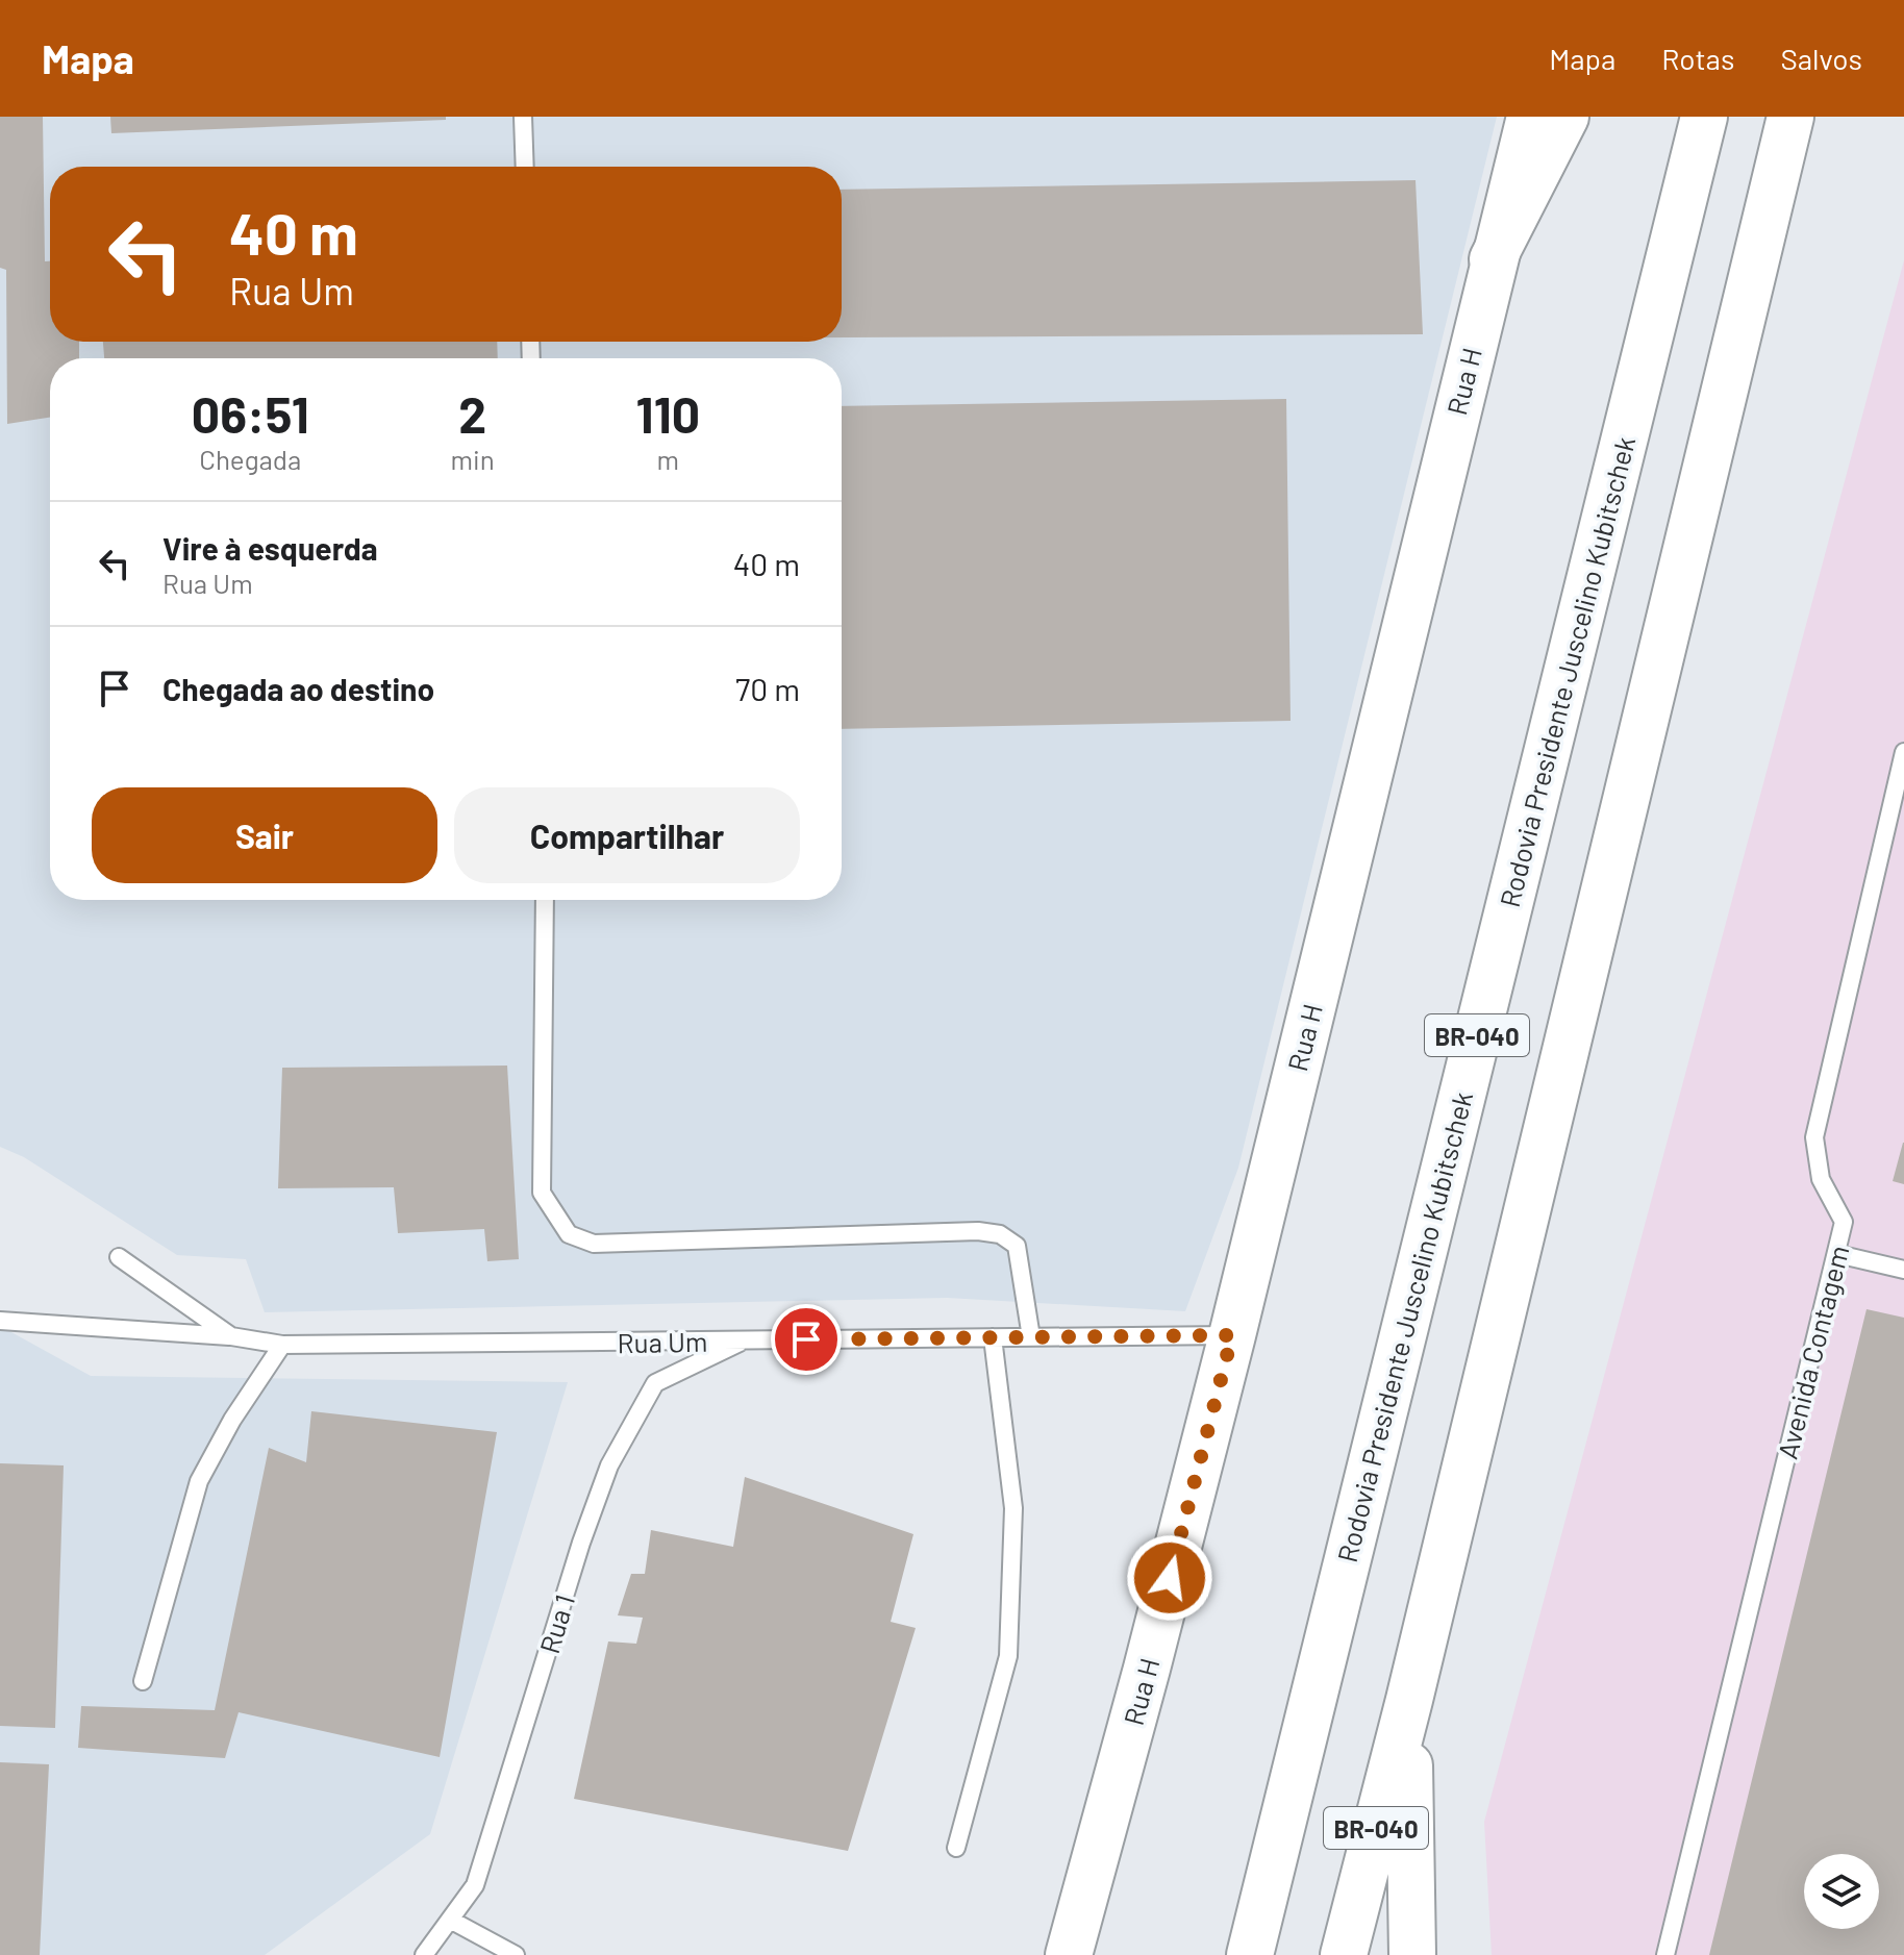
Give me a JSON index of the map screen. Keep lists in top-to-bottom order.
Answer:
{
  "streets": {
    "main road": ["Rua H", "Rodovia Presidente Juscelino Kubitschek", "BR-040"],
    "lane": ["Rua Um", "Avenida Contagem", "Rua 1"]
  },
  "crossings": [
    ["Rua H", "Rua Um"],
    ["Rua Um", "Rua 1"]
  ],
  "page": {
    "header": "Mapa",
    "nav": ["Mapa", "Rotas", "Salvos"],
    "turn": ["40 m", "Rua Um"],
    "eta": [
      "06:51",
      "Chegada",
      "2",
      "min",
      "110",
      "m"
    ],
    "list": [
      {
        "name": "Vire à esquerda",
        "note": "Rua Um",
        "value": "40 m"
      },
      {
        "name": "Chegada ao destino",
        "value": "70 m"
      }
    ],
    "buttons": ["Sair", "Compartilhar"]
  }
}
